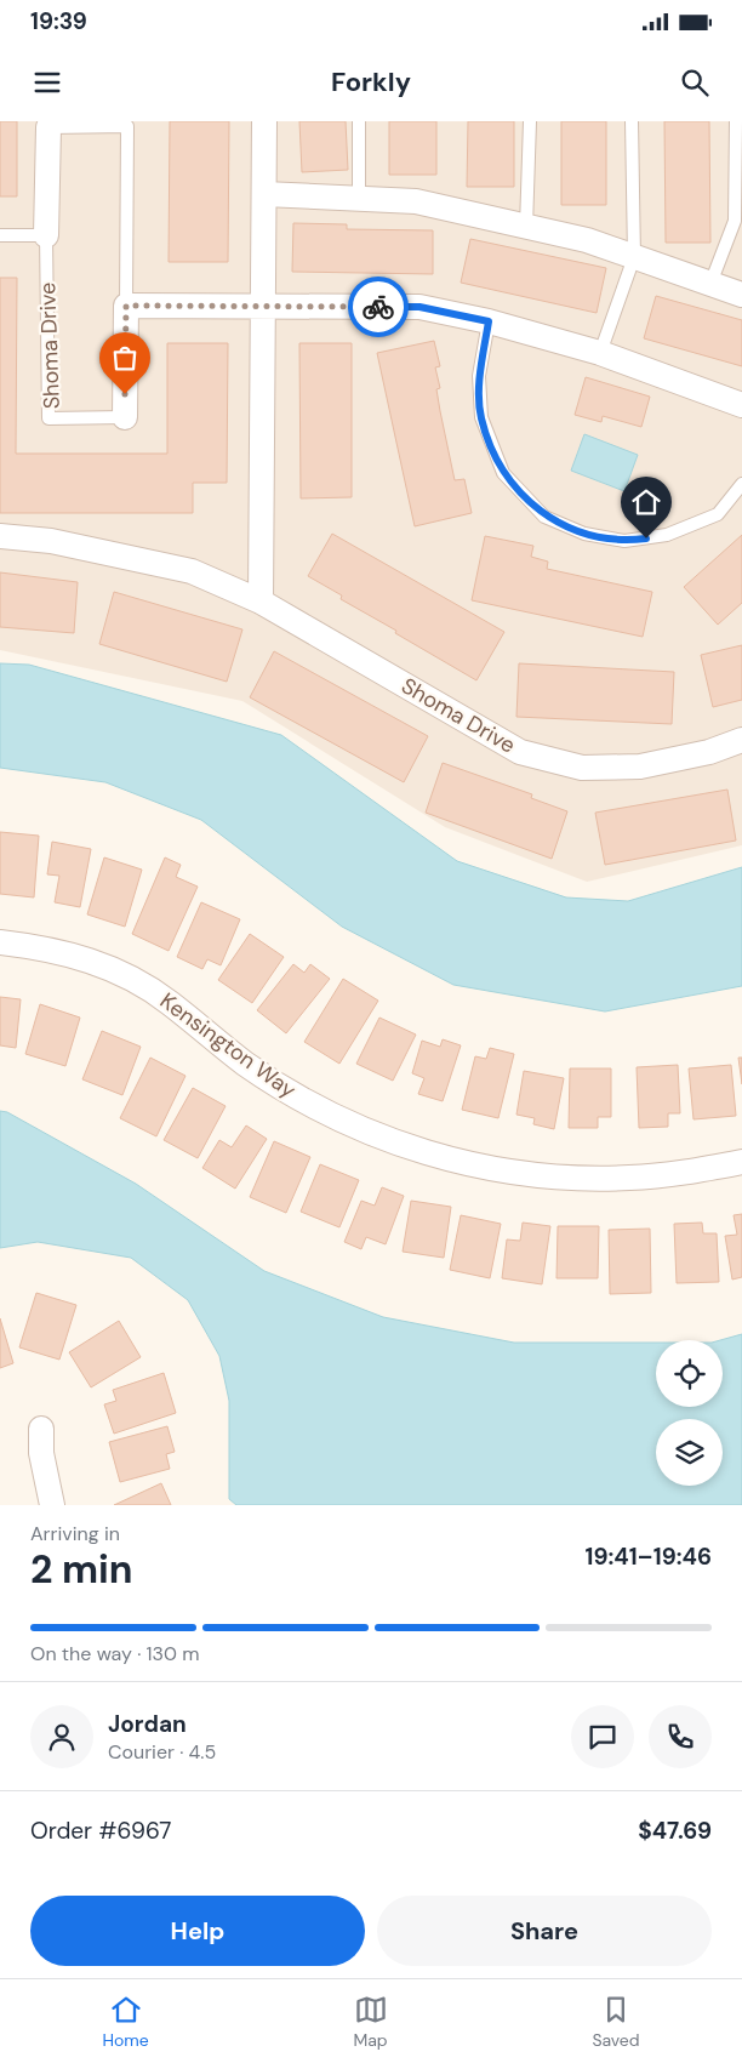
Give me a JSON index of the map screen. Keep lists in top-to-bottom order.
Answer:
{
  "streets": {
    "street": ["Shoma Drive", "Kensington Way"]
  },
  "page": {
    "status": "19:39",
    "header": "Forkly",
    "heading": ["2 min", "Arriving in", "19:41–19:46"],
    "panel": [
      "Jordan",
      "Courier · 4.5",
      "Order #6967",
      "$47.69"
    ],
    "bar": "On the way · 130 m",
    "buttons": ["Help", "Share"],
    "tabs": ["Home", "Map", "Saved"]
  }
}
